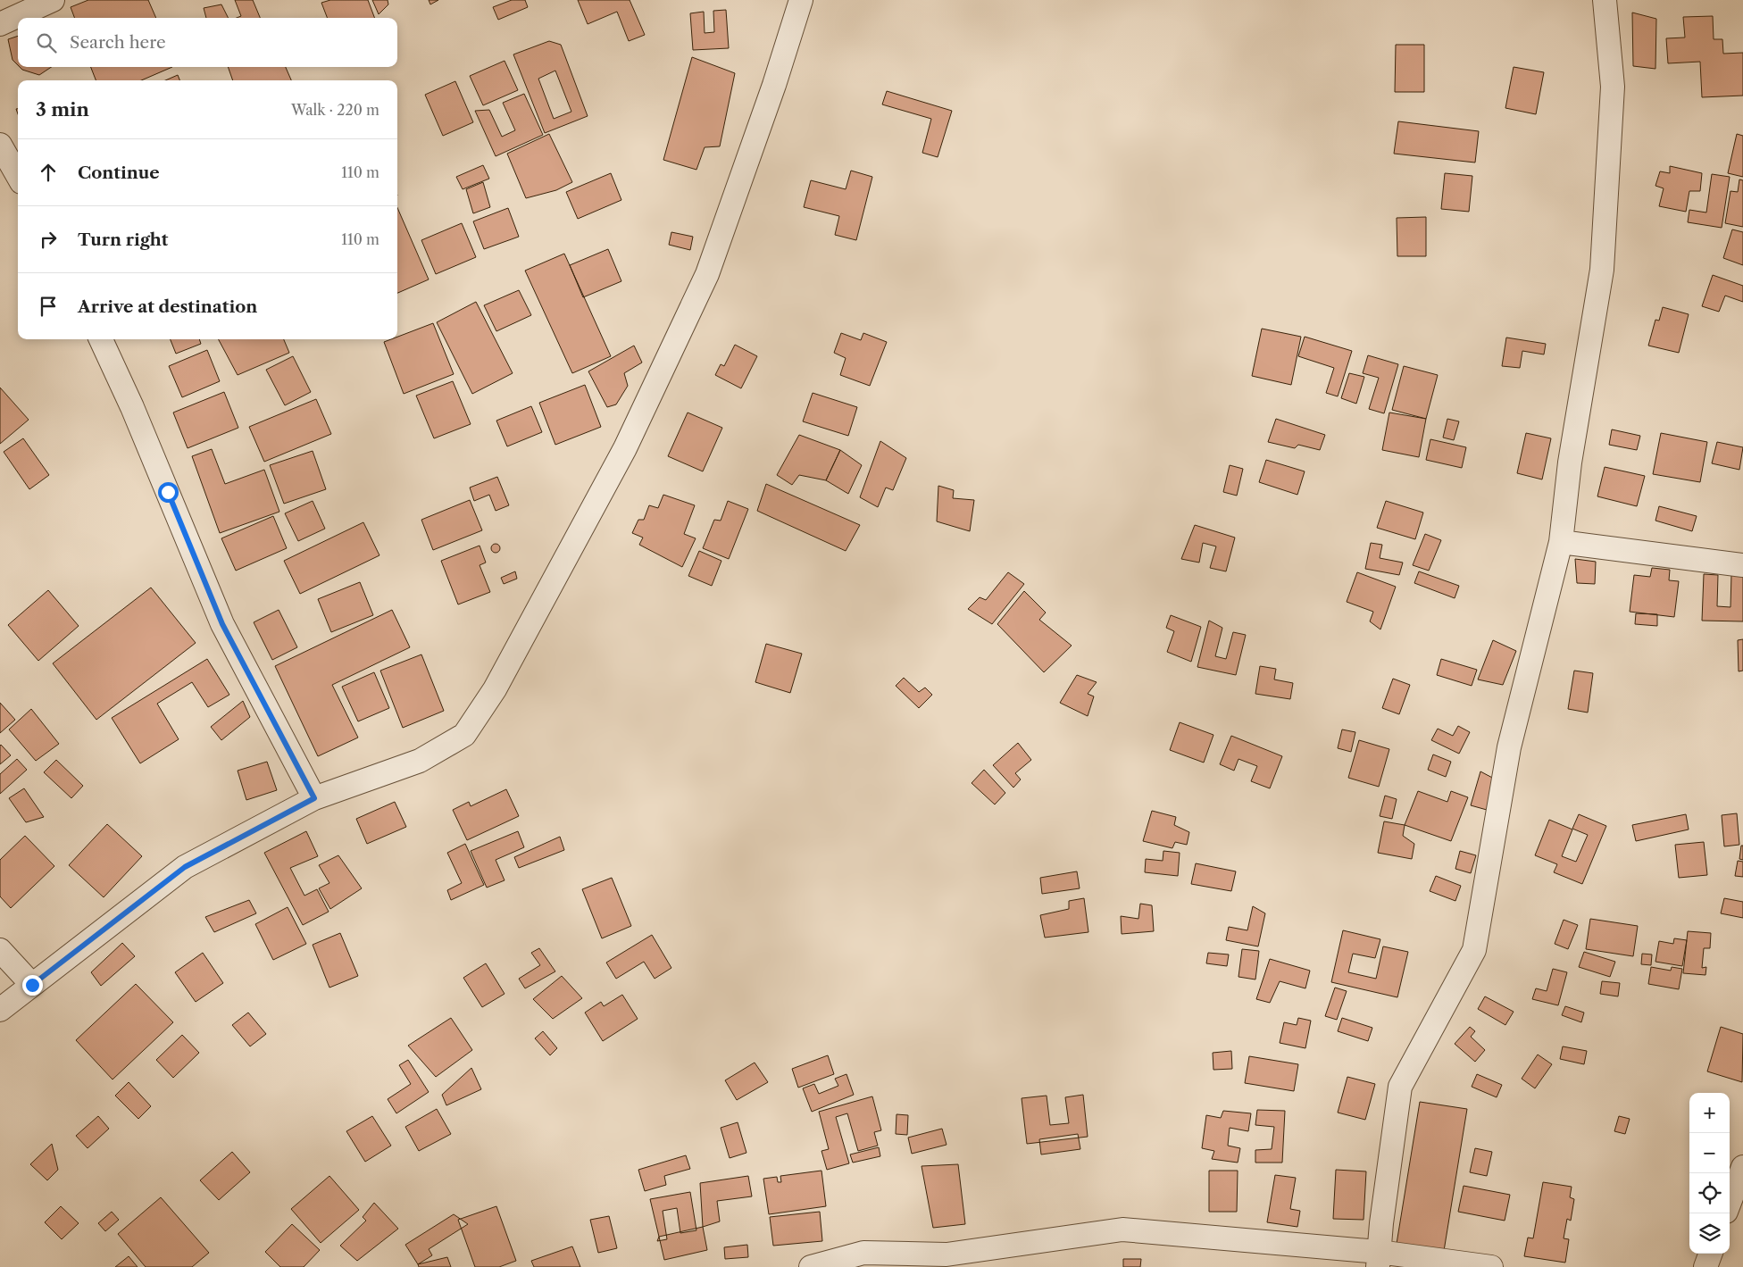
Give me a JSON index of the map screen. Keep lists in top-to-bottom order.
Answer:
{
  "page": {
    "search": "Search here",
    "heading": ["3 min", "Walk · 220 m"],
    "list": [
      ["Continue", "110 m"],
      ["Turn right", "110 m"],
      "Arrive at destination"
    ],
    "map_buttons": ["+", "−"]
  }
}
